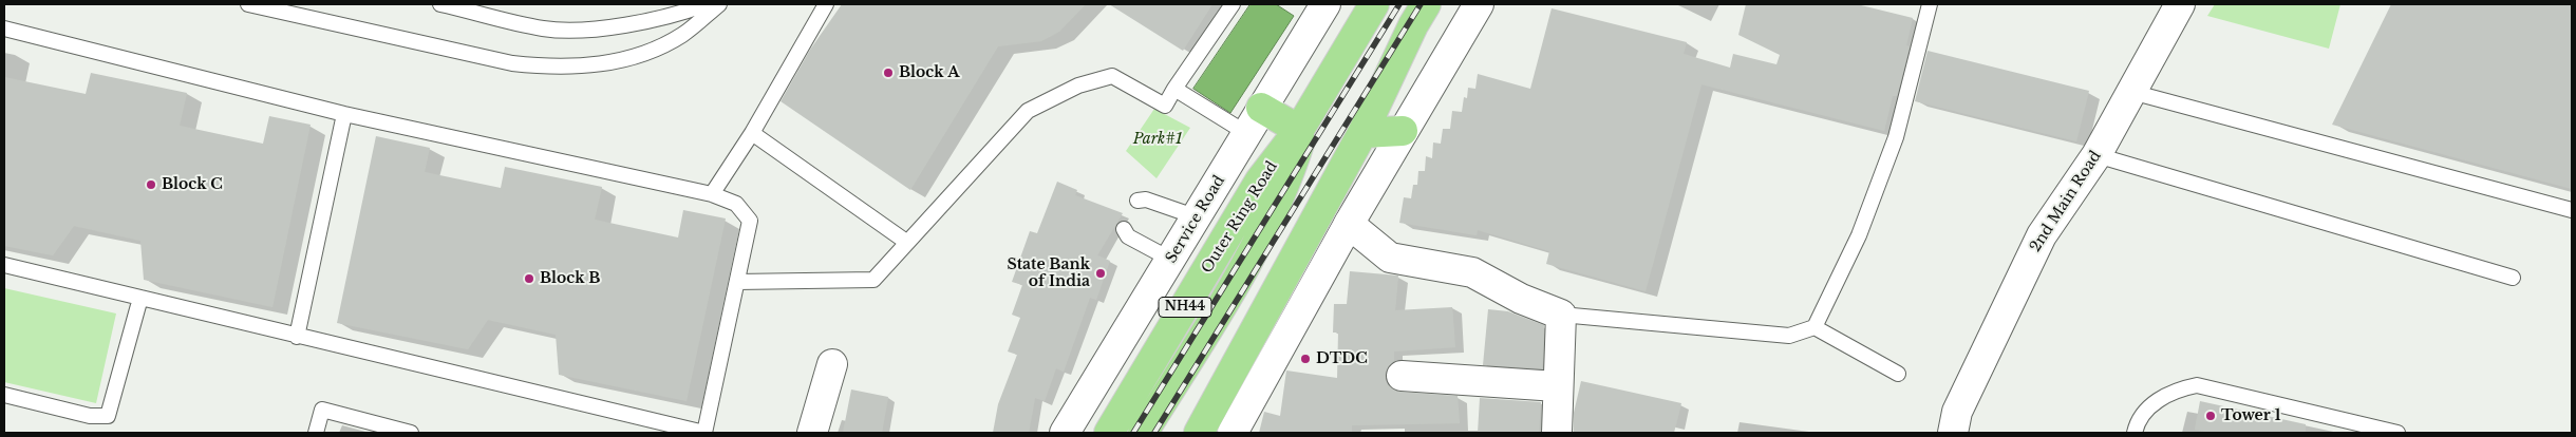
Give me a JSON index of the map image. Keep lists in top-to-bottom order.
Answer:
{
  "streets": {
    "highway": ["Outer Ring Road", "NH44"],
    "street": ["2nd Main Road", "Service Road"]
  },
  "parks": ["Park#1"],
  "places": [
    "Block A",
    "Block C",
    "State Bank of India",
    "Block B",
    "DTDC",
    "Tower 1"
  ]
}
